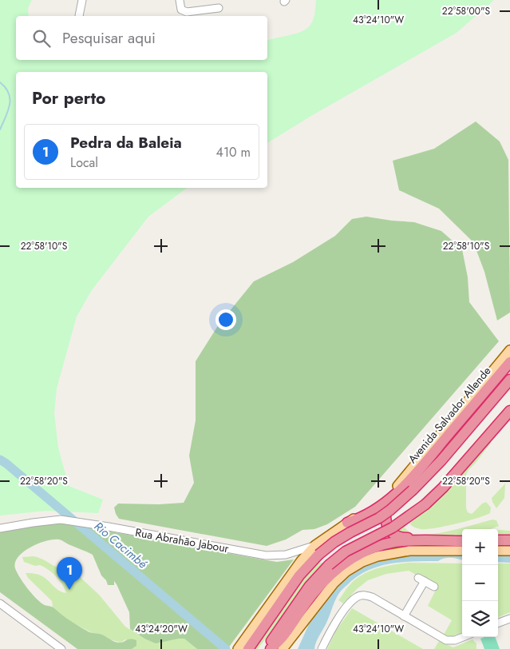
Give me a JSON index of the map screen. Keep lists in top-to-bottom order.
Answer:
{
  "streets": {
    "highway": ["Avenida Salvador Allende"],
    "street": ["Rua Abrahão Jabour"]
  },
  "water": ["Rio Cacimbé"],
  "page": {
    "search": "Pesquisar aqui",
    "heading": "Por perto",
    "list": [
      {
        "mark": "1",
        "name": "Pedra da Baleia",
        "note": "Local",
        "value": "410 m"
      }
    ],
    "map_buttons": ["+", "−"],
    "pins": "1"
  },
  "coordinates": [
    "22°58'00\"S",
    "43°24'10\"W",
    "22°58'10\"S",
    "22°58'20\"S",
    "43°24'20\"W"
  ]
}
